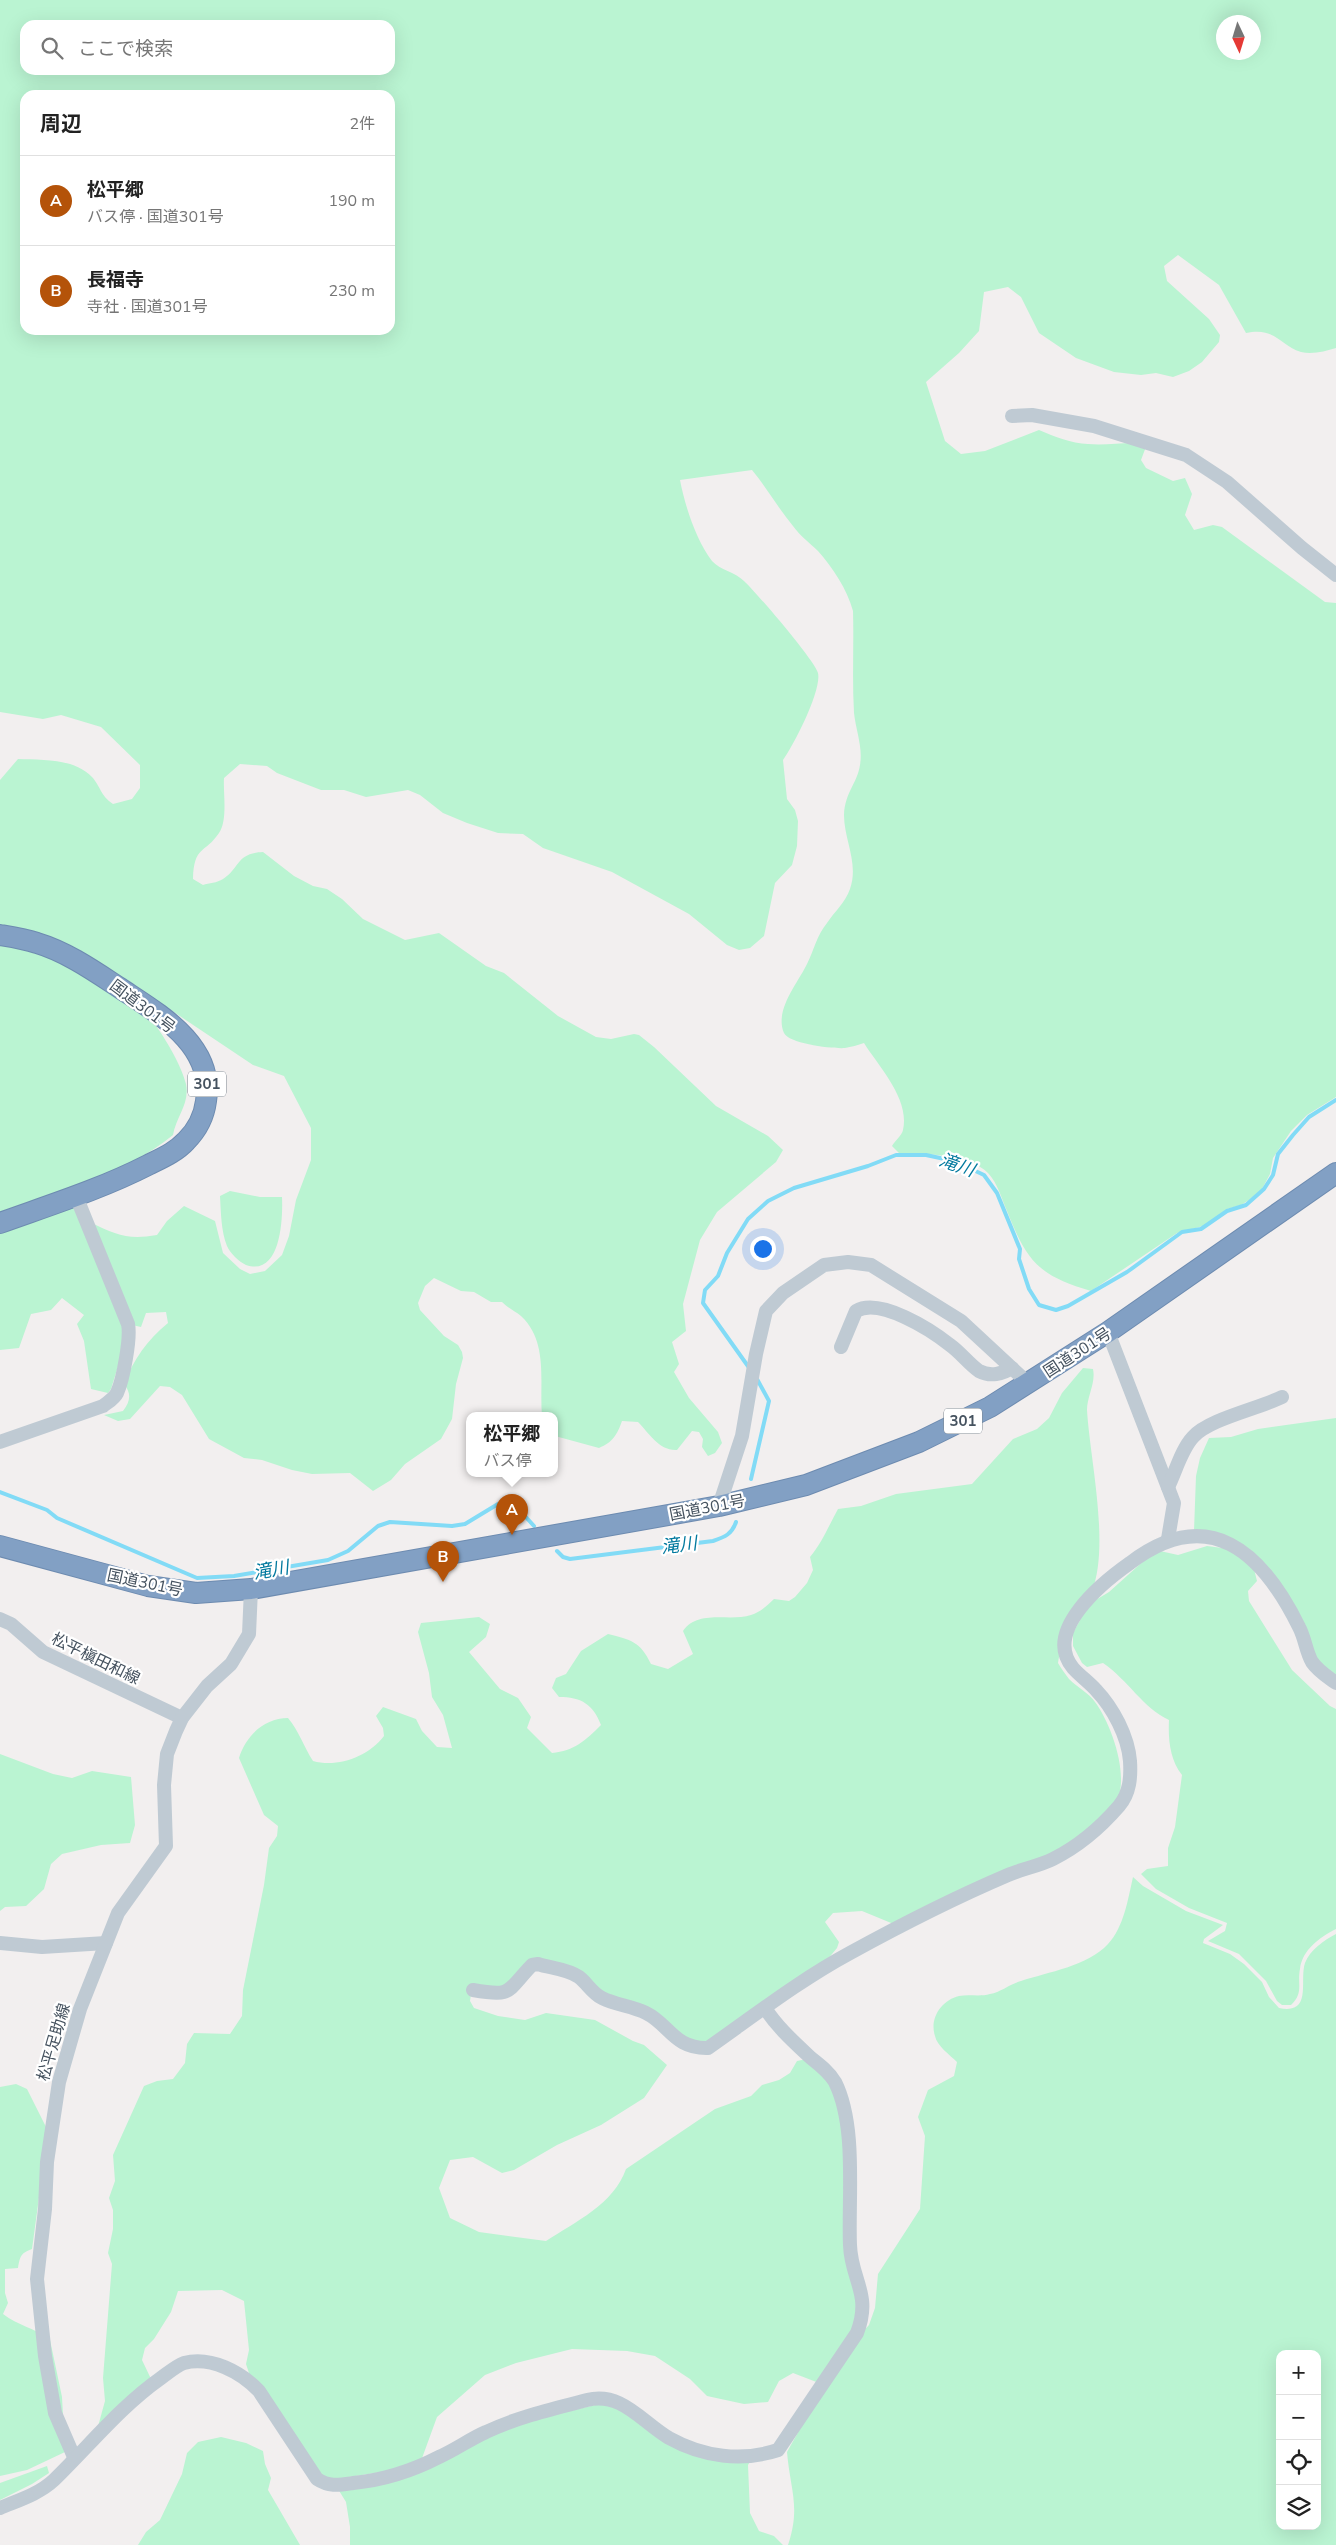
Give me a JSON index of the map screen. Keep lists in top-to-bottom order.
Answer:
{
  "streets": {
    "highway": ["国道301号", "301"],
    "street": ["松平槇田和線", "松平足助線"]
  },
  "crossings": [
    ["国道301号", "松平足助線"],
    ["松平槇田和線", "松平足助線"]
  ],
  "water": ["滝川"],
  "north": "bottom",
  "page": {
    "search": "ここで検索",
    "heading": ["周辺", "2件"],
    "list": [
      {
        "mark": "A",
        "name": "松平郷",
        "note": "バス停 · 国道301号",
        "value": "190 m"
      },
      {
        "mark": "B",
        "name": "長福寺",
        "note": "寺社 · 国道301号",
        "value": "230 m"
      }
    ],
    "popup": ["松平郷", "バス停"],
    "pins": ["A", "B"],
    "map_buttons": ["+", "−"]
  }
}
